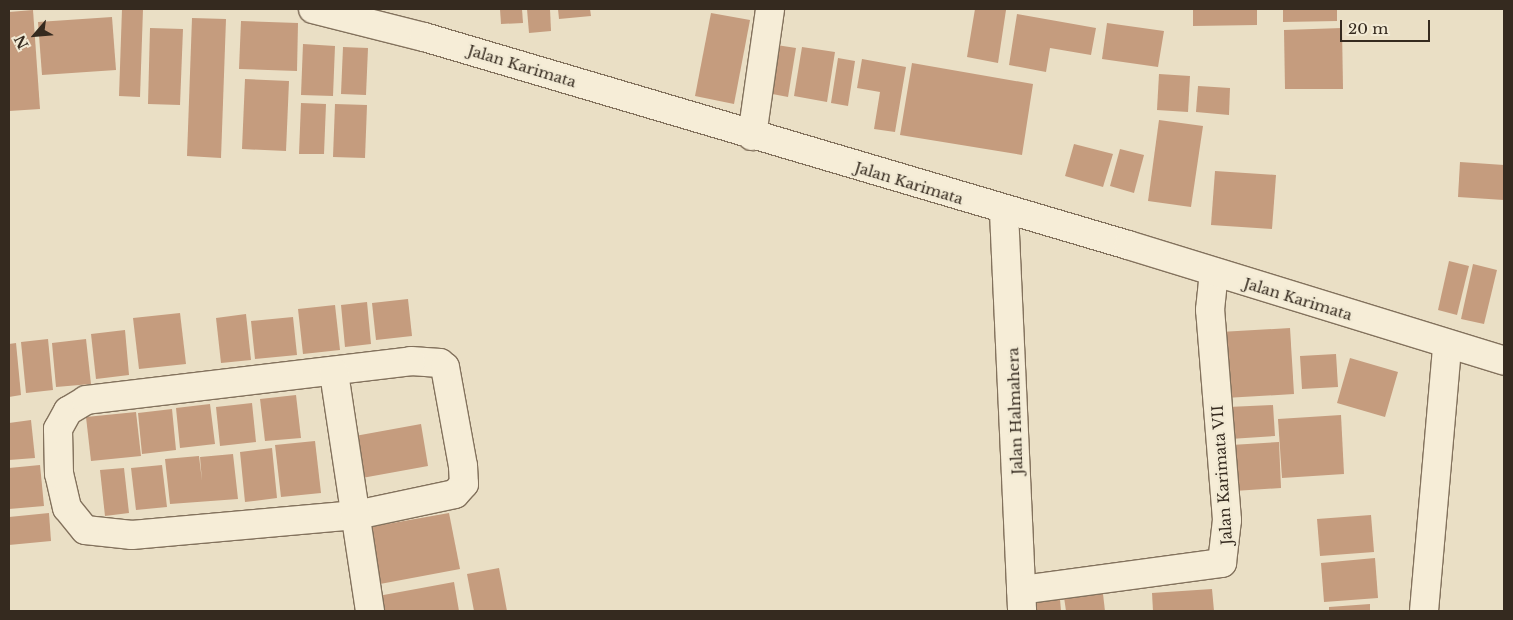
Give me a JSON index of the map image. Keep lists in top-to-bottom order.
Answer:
{
  "streets": {
    "street": ["Jalan Karimata", "Jalan Halmahera", "Jalan Karimata VII"]
  },
  "crossings": [
    ["Jalan Karimata", "Jalan Halmahera"],
    ["Jalan Karimata", "Jalan Karimata VII"],
    ["Jalan Halmahera", "Jalan Karimata VII"]
  ],
  "scale_bar": "20 m",
  "north": "bottom left"
}
